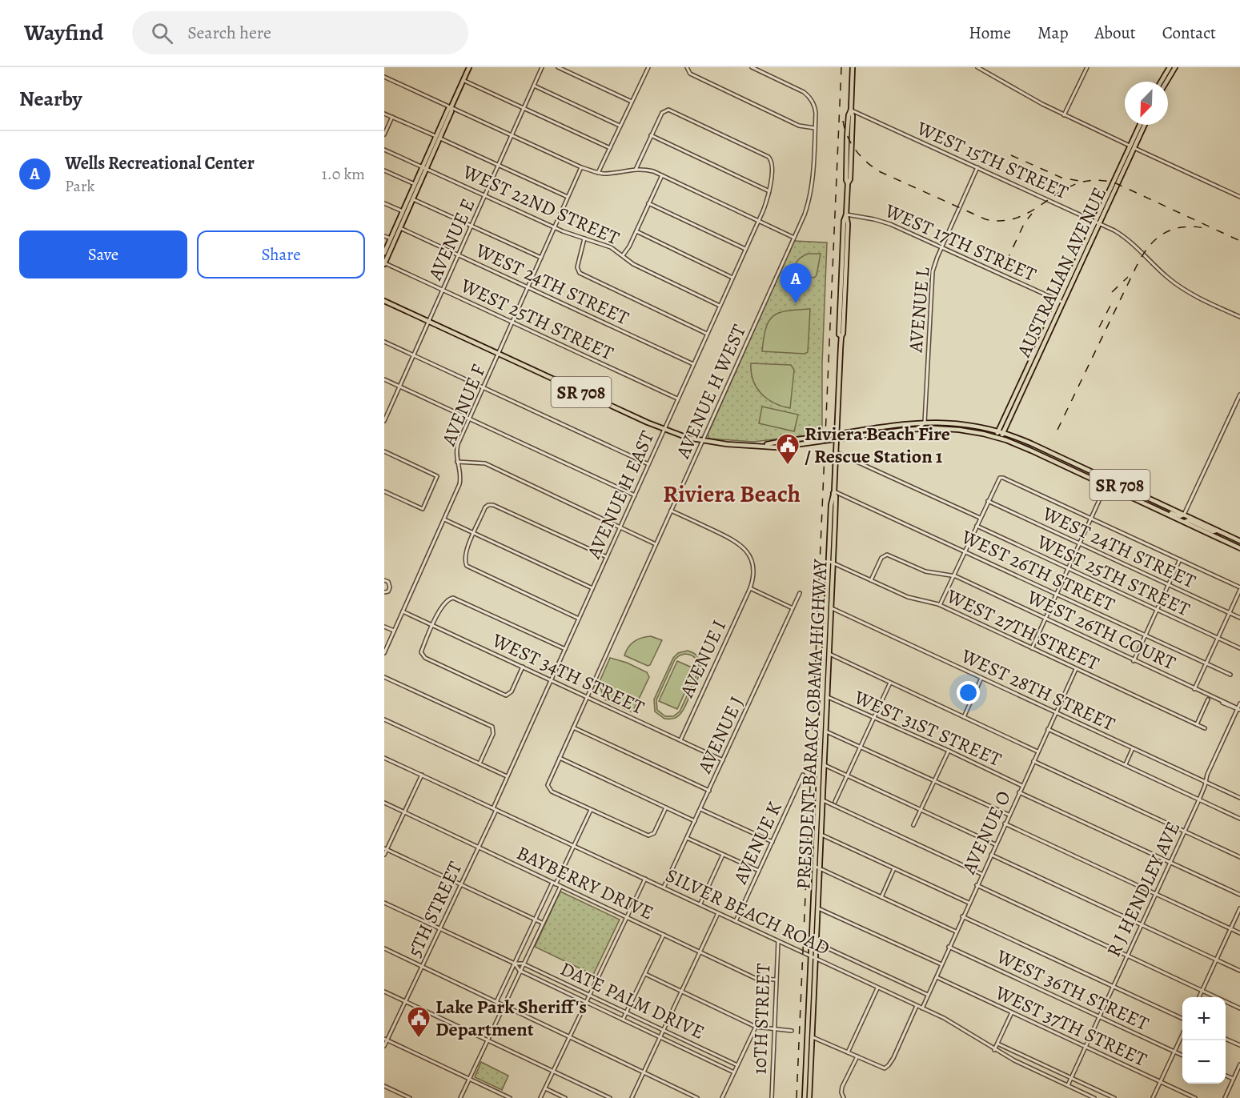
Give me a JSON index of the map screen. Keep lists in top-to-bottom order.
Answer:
{
  "streets": {
    "main road": ["AUSTRALIAN AVENUE", "SR 708", "PRESIDENT BARACK OBAMA HIGHWAY"],
    "street": [
      "WEST 15TH STREET",
      "WEST 22ND STREET",
      "AVENUE E",
      "WEST 17TH STREET",
      "WEST 24TH STREET",
      "AVENUE L",
      "WEST 25TH STREET",
      "AVENUE H WEST",
      "AVENUE F",
      "AVENUE H EAST",
      "WEST 26TH STREET",
      "WEST 27TH STREET",
      "WEST 26TH COURT",
      "AVENUE I",
      "WEST 34TH STREET",
      "WEST 28TH STREET",
      "WEST 31ST STREET",
      "AVENUE J",
      "AVENUE O",
      "AVENUE K",
      "BAYBERRY DRIVE",
      "R J HENDLEY AVE",
      "5TH STREET",
      "SILVER BEACH ROAD",
      "WEST 36TH STREET",
      "DATE PALM DRIVE",
      "10TH STREET",
      "WEST 37TH STREET"
    ]
  },
  "crossings": [
    ["WEST 15TH STREET", "AUSTRALIAN AVENUE"],
    ["WEST 15TH STREET", "AVENUE L"],
    ["WEST 15TH STREET", "PRESIDENT BARACK OBAMA HIGHWAY"],
    ["WEST 22ND STREET", "AVENUE E"],
    ["WEST 22ND STREET", "AVENUE F"],
    ["WEST 22ND STREET", "AVENUE H EAST"],
    ["AVENUE E", "WEST 24TH STREET"],
    ["AVENUE E", "WEST 25TH STREET"],
    ["AVENUE E", "SR 708"],
    ["WEST 17TH STREET", "AUSTRALIAN AVENUE"],
    ["WEST 17TH STREET", "AVENUE L"],
    ["WEST 17TH STREET", "PRESIDENT BARACK OBAMA HIGHWAY"],
    ["AUSTRALIAN AVENUE", "SR 708"],
    ["WEST 24TH STREET", "AVENUE F"],
    ["WEST 24TH STREET", "AVENUE H EAST"],
    ["AVENUE L", "SR 708"],
    ["WEST 25TH STREET", "AVENUE F"],
    ["WEST 25TH STREET", "AVENUE H EAST"],
    ["AVENUE H WEST", "SR 708"],
    ["AVENUE H WEST", "WEST 34TH STREET"],
    ["SR 708", "AVENUE F"],
    ["SR 708", "AVENUE H EAST"],
    ["SR 708", "PRESIDENT BARACK OBAMA HIGHWAY"],
    ["AVENUE F", "WEST 34TH STREET"],
    ["AVENUE H EAST", "WEST 34TH STREET"],
    ["AVENUE H EAST", "5TH STREET"],
    ["AVENUE H EAST", "SILVER BEACH ROAD"],
    ["WEST 26TH STREET", "PRESIDENT BARACK OBAMA HIGHWAY"],
    ["WEST 27TH STREET", "WEST 26TH COURT"],
    ["WEST 27TH STREET", "PRESIDENT BARACK OBAMA HIGHWAY"],
    ["WEST 27TH STREET", "AVENUE O"],
    ["WEST 26TH COURT", "R J HENDLEY AVE"],
    ["AVENUE I", "WEST 34TH STREET"],
    ["WEST 34TH STREET", "AVENUE J"],
    ["WEST 28TH STREET", "PRESIDENT BARACK OBAMA HIGHWAY"],
    ["WEST 28TH STREET", "AVENUE O"],
    ["WEST 28TH STREET", "R J HENDLEY AVE"],
    ["PRESIDENT BARACK OBAMA HIGHWAY", "WEST 31ST STREET"],
    ["PRESIDENT BARACK OBAMA HIGHWAY", "SILVER BEACH ROAD"],
    ["WEST 31ST STREET", "AVENUE O"],
    ["AVENUE J", "SILVER BEACH ROAD"],
    ["AVENUE O", "SILVER BEACH ROAD"],
    ["AVENUE O", "WEST 36TH STREET"],
    ["AVENUE O", "WEST 37TH STREET"],
    ["AVENUE K", "SILVER BEACH ROAD"],
    ["BAYBERRY DRIVE", "5TH STREET"],
    ["BAYBERRY DRIVE", "10TH STREET"],
    ["R J HENDLEY AVE", "SILVER BEACH ROAD"],
    ["R J HENDLEY AVE", "WEST 36TH STREET"],
    ["R J HENDLEY AVE", "WEST 37TH STREET"],
    ["5TH STREET", "SILVER BEACH ROAD"],
    ["5TH STREET", "DATE PALM DRIVE"],
    ["SILVER BEACH ROAD", "10TH STREET"]
  ],
  "districts": ["Riviera Beach"],
  "places": {
    "public building": ["Riviera Beach Fire / Rescue Station 1", "Lake Park Sheriff's Department"]
  },
  "north": "bottom left",
  "page": {
    "header": "Wayfind",
    "search": "Search here",
    "nav": [
      "Home",
      "Map",
      "About",
      "Contact"
    ],
    "heading": "Nearby",
    "list": [
      {
        "mark": "A",
        "name": "Wells Recreational Center",
        "note": "Park",
        "value": "1.0 km"
      }
    ],
    "buttons": ["Save", "Share"],
    "pins": "A",
    "map_buttons": ["+", "−"]
  }
}
